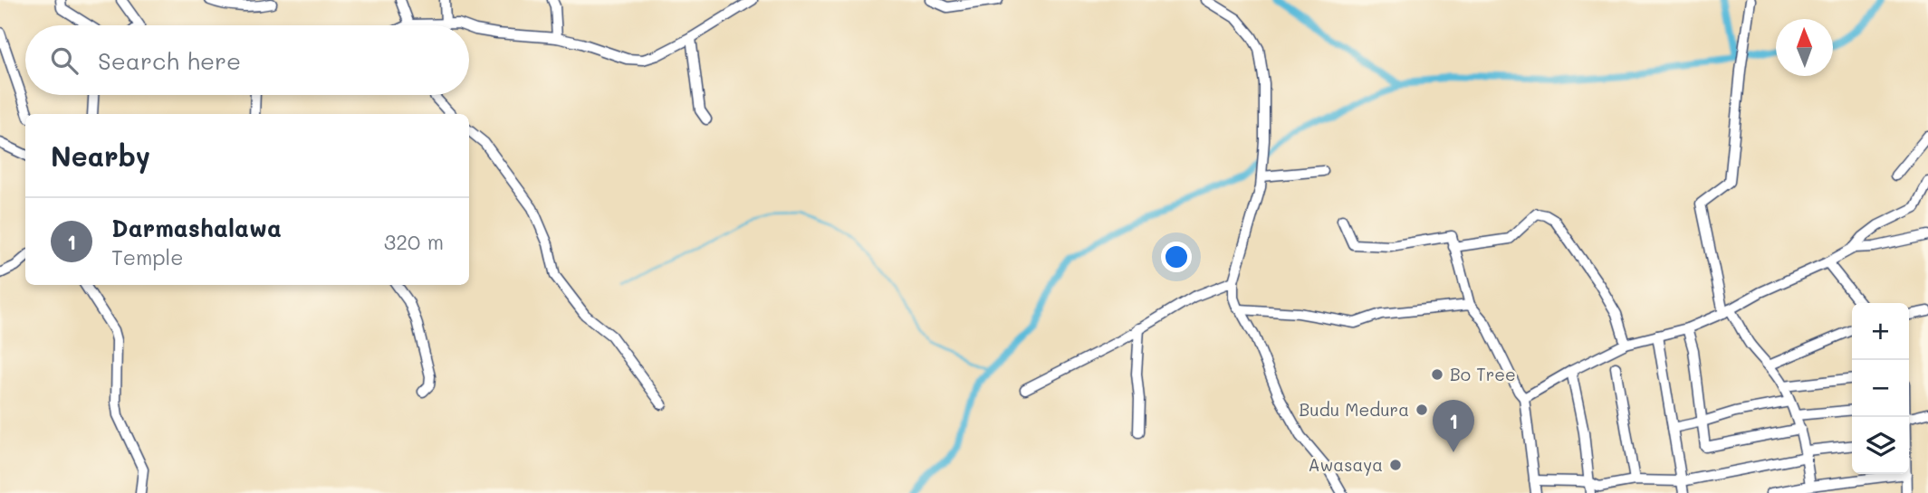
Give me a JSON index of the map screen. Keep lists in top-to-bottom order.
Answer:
{
  "places": ["Bo Tree", "Budu Medura", "Awasaya"],
  "north": "top",
  "page": {
    "search": "Search here",
    "heading": "Nearby",
    "list": [
      {
        "mark": "1",
        "name": "Darmashalawa",
        "note": "Temple",
        "value": "320 m"
      }
    ],
    "map_buttons": ["+", "−"],
    "pins": "1"
  }
}
